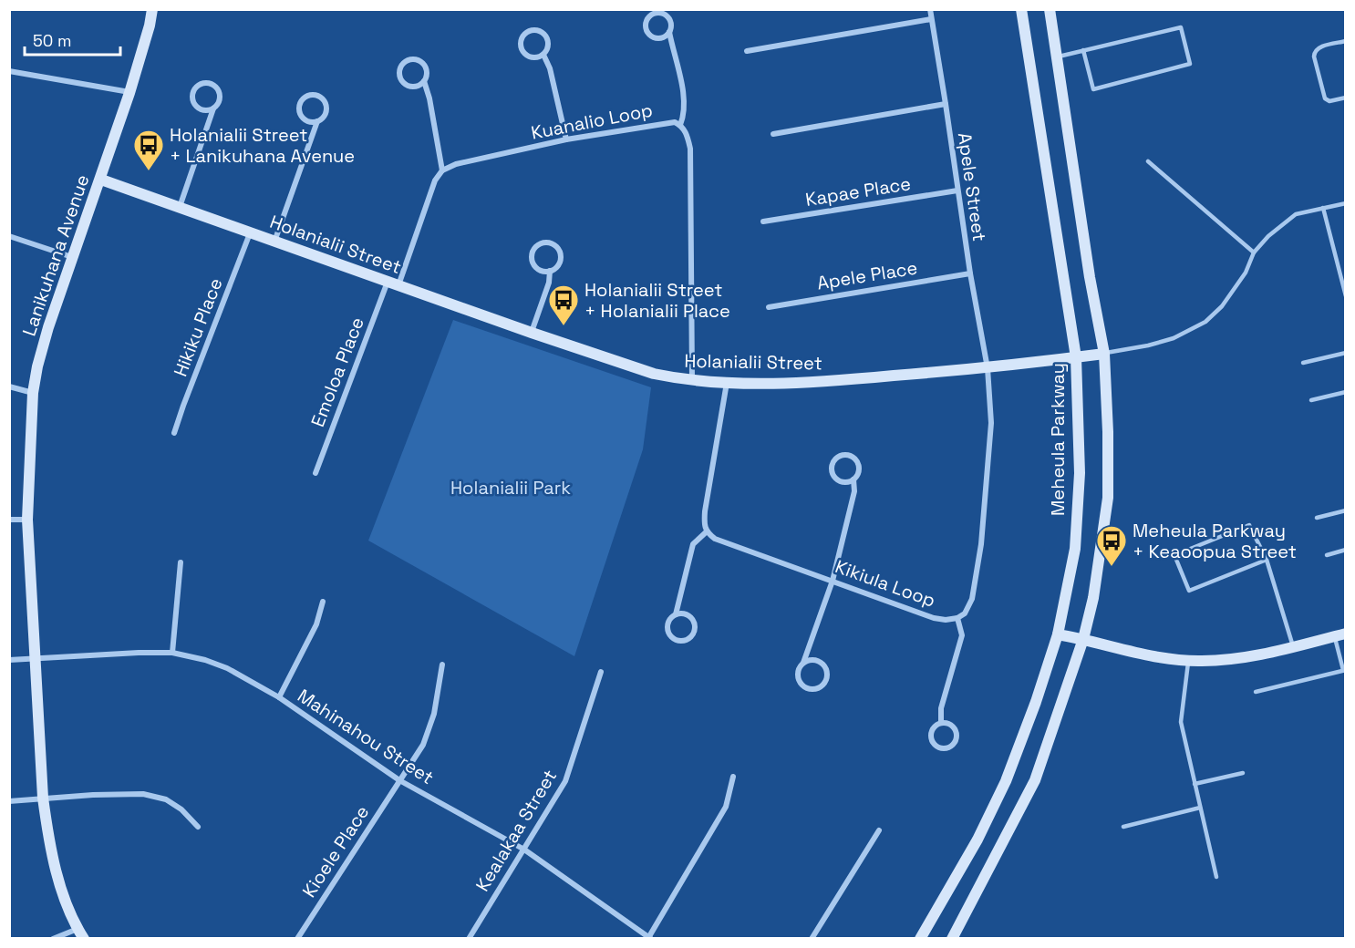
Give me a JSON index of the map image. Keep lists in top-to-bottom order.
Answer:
{
  "streets": {
    "street": [
      "Kuanalio Loop",
      "Apele Street",
      "Kapae Place",
      "Holanialii Street",
      "Lanikuhana Avenue",
      "Apele Place",
      "Hikiku Place",
      "Emoloa Place",
      "Meheula Parkway",
      "Kikiula Loop",
      "Mahinahou Street",
      "Kealakaa Street",
      "Kioele Place"
    ]
  },
  "crossings": [
    ["Kuanalio Loop", "Holanialii Street"],
    ["Apele Street", "Kapae Place"],
    ["Apele Street", "Holanialii Street"],
    ["Apele Street", "Apele Place"],
    ["Holanialii Street", "Lanikuhana Avenue"],
    ["Holanialii Street", "Hikiku Place"],
    ["Holanialii Street", "Emoloa Place"],
    ["Holanialii Street", "Meheula Parkway"],
    ["Lanikuhana Avenue", "Mahinahou Street"],
    ["Mahinahou Street", "Kealakaa Street"],
    ["Mahinahou Street", "Kioele Place"]
  ],
  "parks": ["Holanialii Park"],
  "places": {
    "bus stop": ["Holanialii Street + Lanikuhana Avenue", "Holanialii Street + Holanialii Place", "Meheula Parkway + Keaoopua Street"]
  },
  "scale_bar": "50 m"
}
